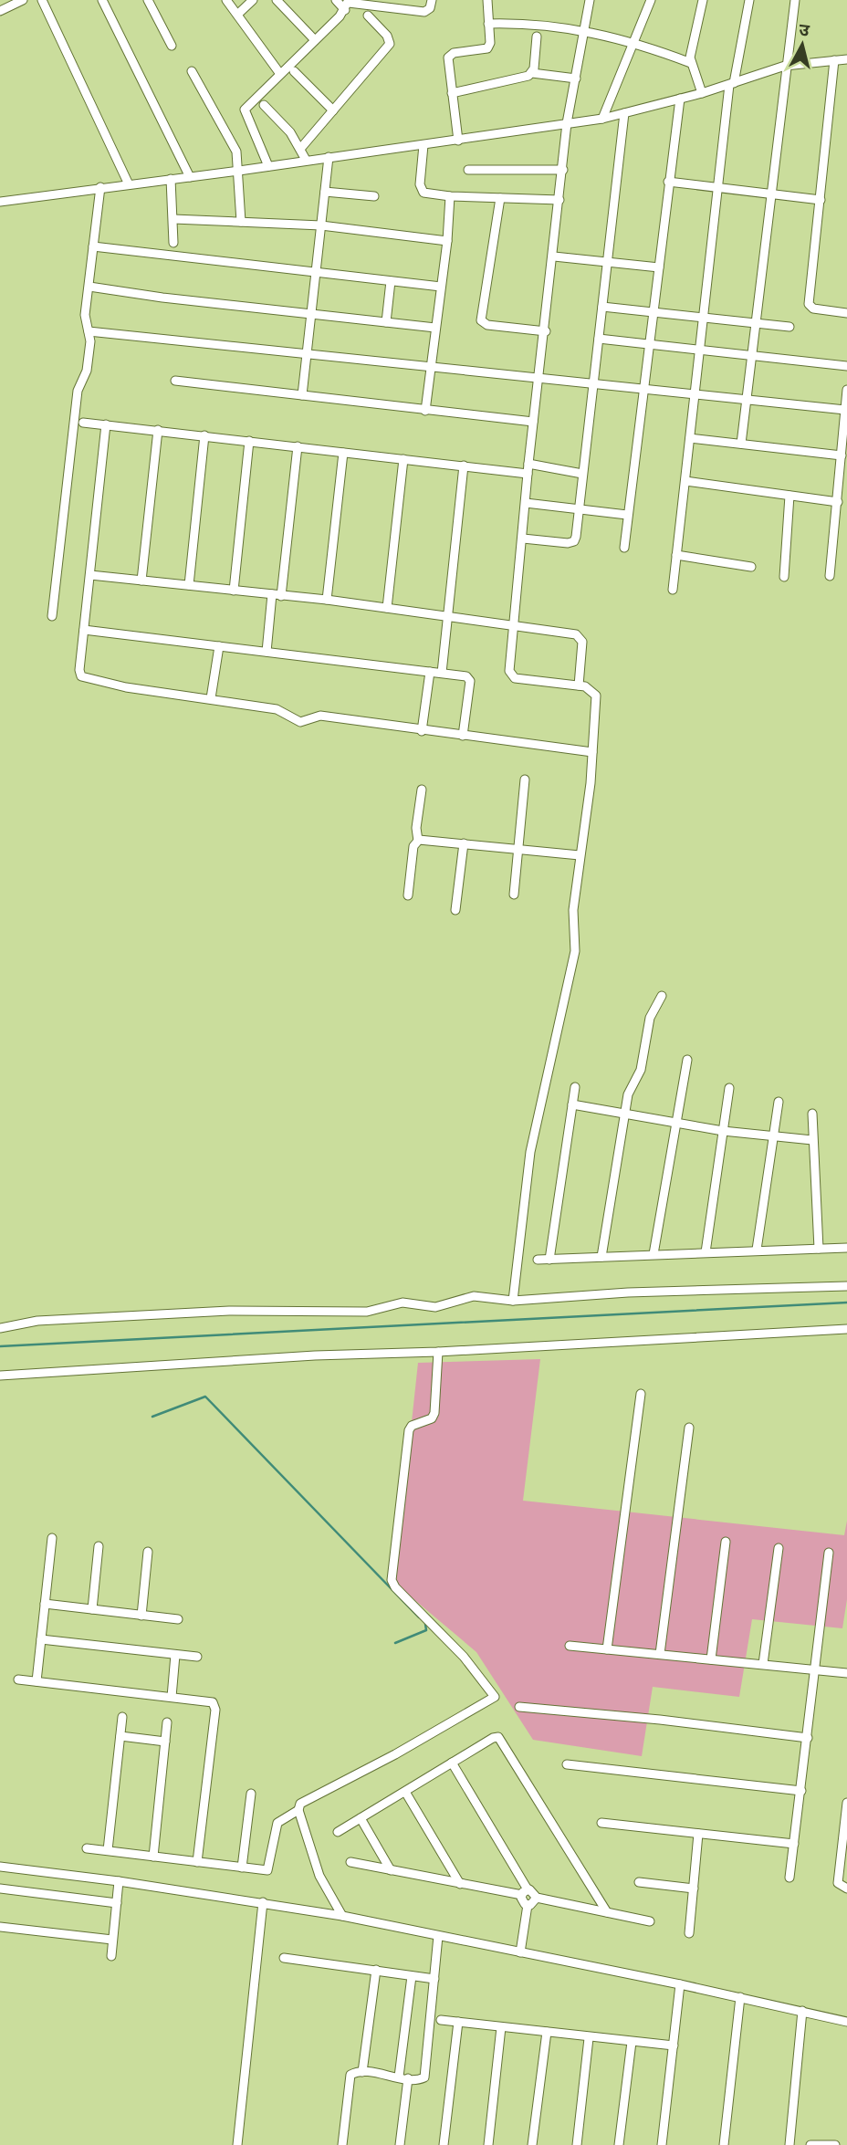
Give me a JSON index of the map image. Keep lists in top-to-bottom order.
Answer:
{
  "north": "top"
}
